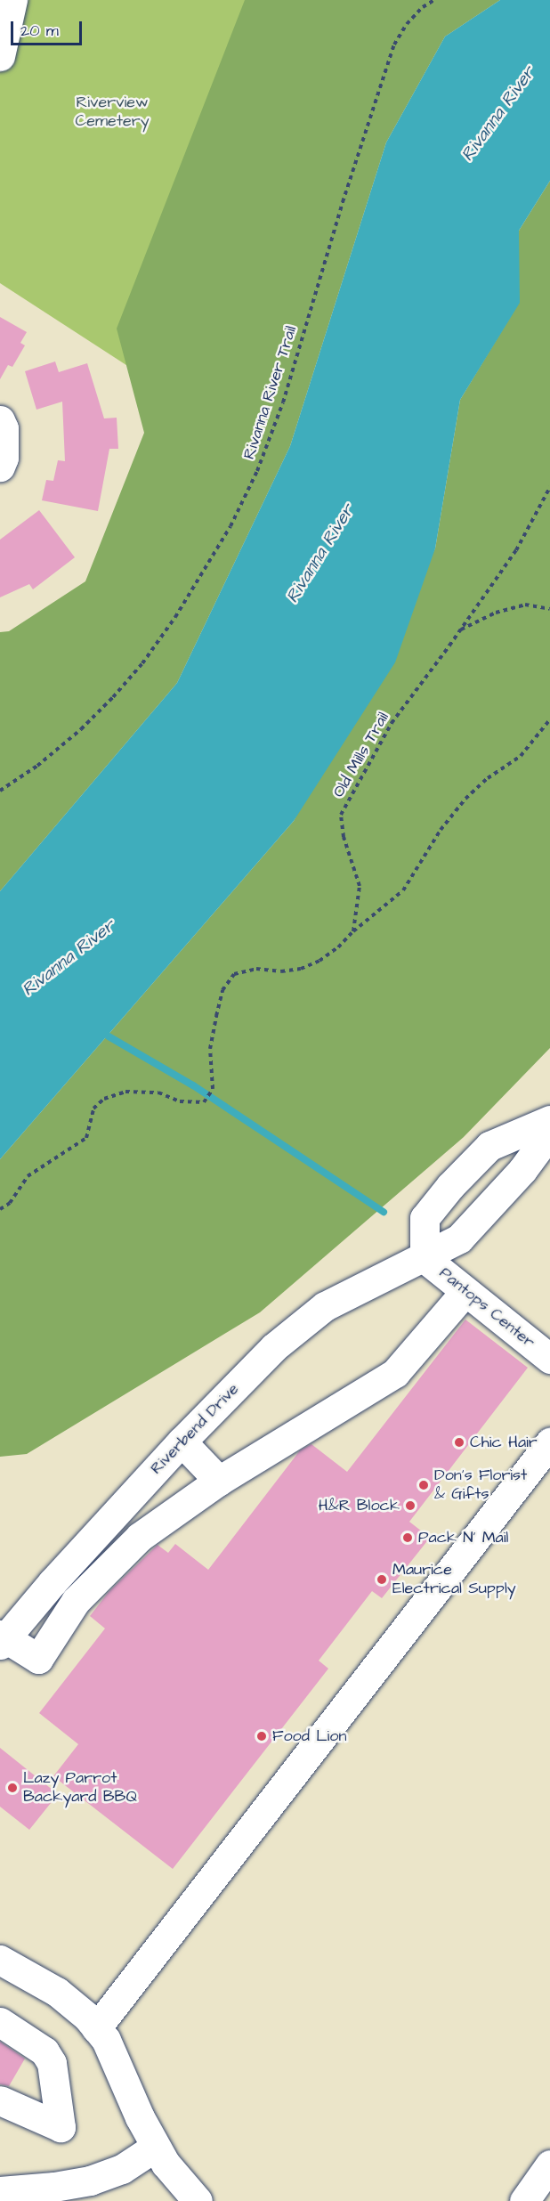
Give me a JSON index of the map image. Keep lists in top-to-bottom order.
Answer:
{
  "streets": {
    "street": ["Pantops Center", "Riverbend Drive"],
    "path": ["Rivanna River Trail", "Old Mills Trail"]
  },
  "crossings": [
    ["Pantops Center", "Riverbend Drive"]
  ],
  "water": ["Rivanna River"],
  "parks": ["Riverview Cemetery"],
  "places": [
    "Chic Hair",
    "Don's Florist & Gifts",
    "H&R Block",
    "Pack N’ Mail",
    "Maurice Electrical Supply",
    "Food Lion",
    "Lazy Parrot Backyard BBQ"
  ],
  "scale_bar": "20 m"
}
